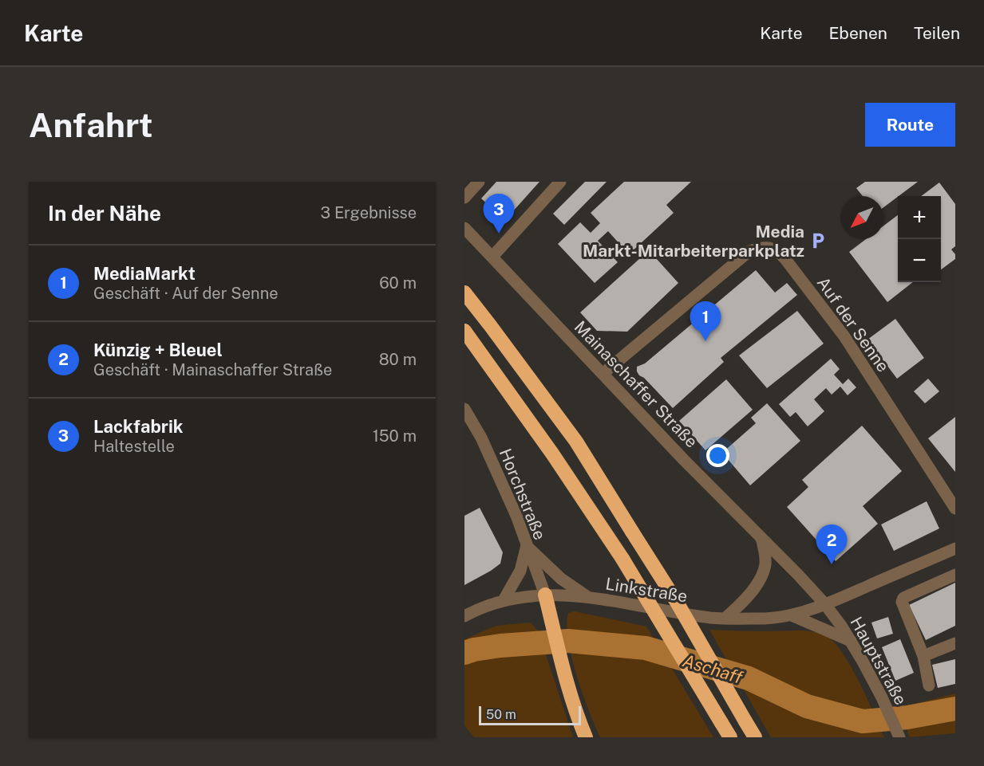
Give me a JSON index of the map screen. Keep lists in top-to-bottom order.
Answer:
{
  "streets": {
    "street": [
      "Auf der Senne",
      "Mainaschaffer Straße",
      "Horchstraße",
      "Linkstraße",
      "Hauptstraße"
    ]
  },
  "crossings": [
    ["Auf der Senne", "Mainaschaffer Straße"],
    ["Mainaschaffer Straße", "Linkstraße"],
    ["Mainaschaffer Straße", "Hauptstraße"],
    ["Horchstraße", "Linkstraße"],
    ["Linkstraße", "Hauptstraße"]
  ],
  "water": ["Aschaff"],
  "places": {
    "parking": ["Media Markt-Mitarbeiterparkplatz"]
  },
  "scale_bar": "50 m",
  "north": "bottom left",
  "page": {
    "header": "Karte",
    "nav": ["Karte", "Ebenen", "Teilen"],
    "buttons": "Route",
    "title": "Anfahrt",
    "heading": ["In der Nähe", "3 Ergebnisse"],
    "pins": ["3", "1", "2"],
    "map_buttons": ["+", "−"],
    "list": [
      {
        "mark": "1",
        "name": "MediaMarkt",
        "note": "Geschäft · Auf der Senne",
        "value": "60 m"
      },
      {
        "mark": "2",
        "name": "Künzig + Bleuel",
        "note": "Geschäft · Mainaschaffer Straße",
        "value": "80 m"
      },
      {
        "mark": "3",
        "name": "Lackfabrik",
        "note": "Haltestelle",
        "value": "150 m"
      }
    ],
    "scale": "50 m"
  }
}
